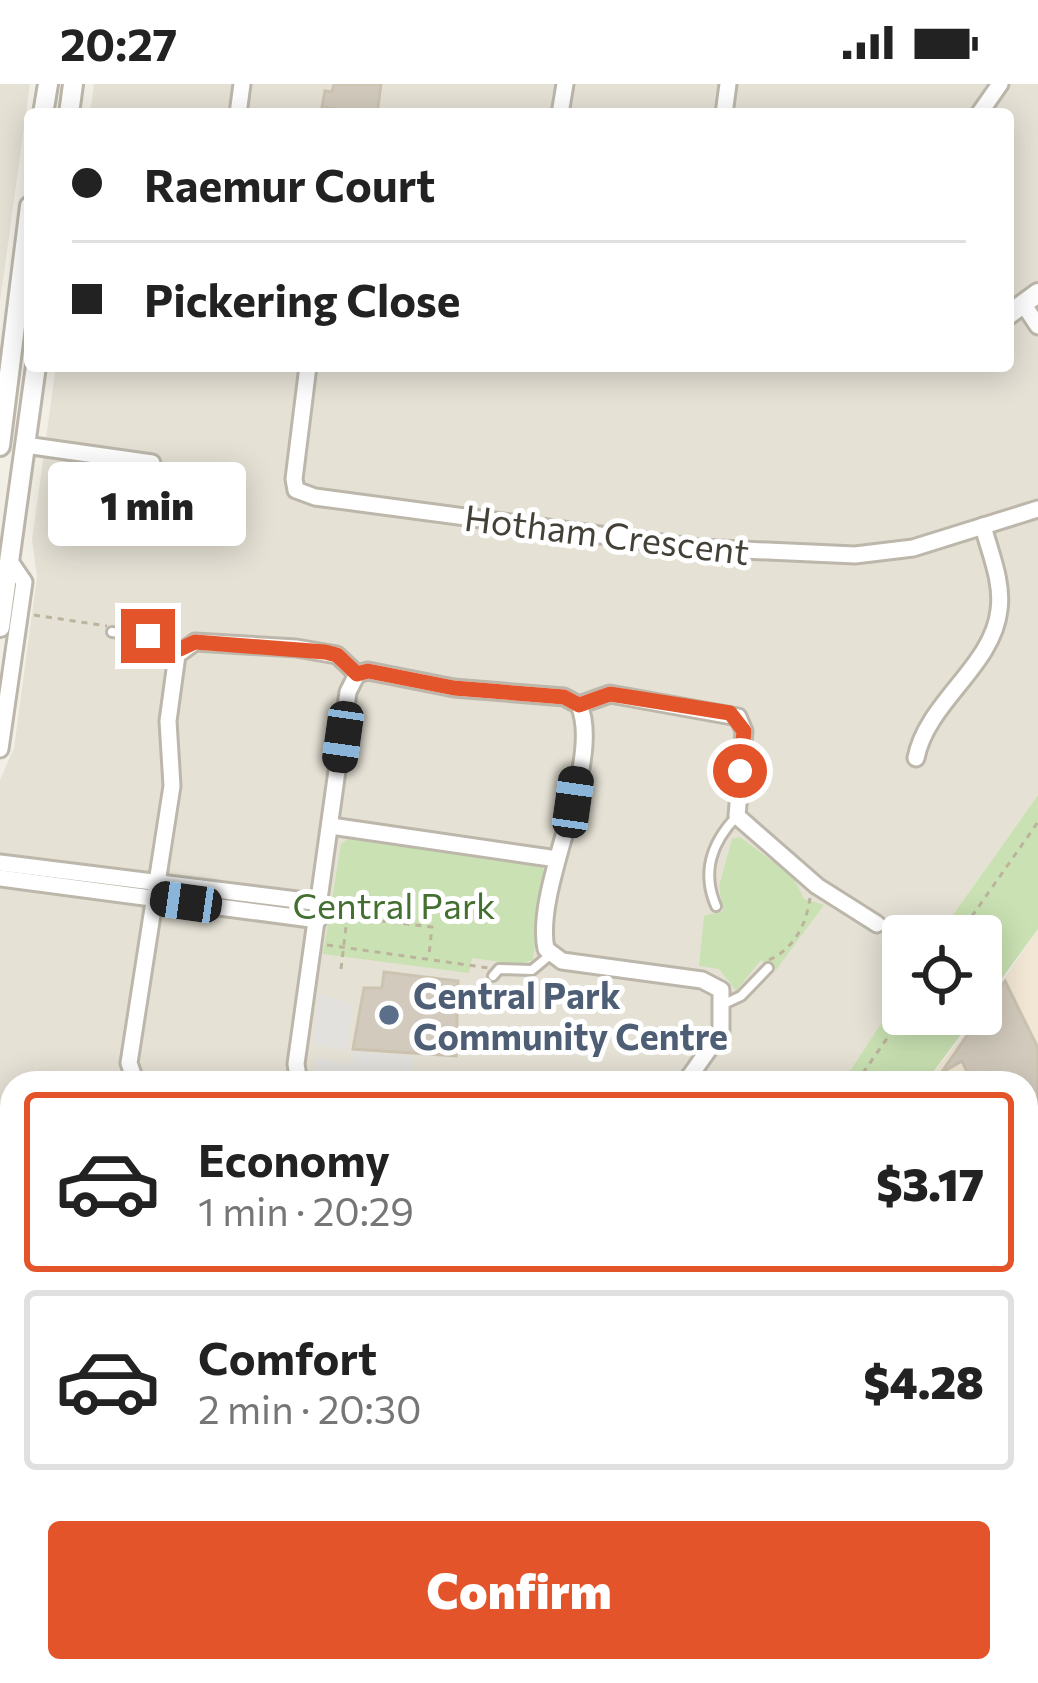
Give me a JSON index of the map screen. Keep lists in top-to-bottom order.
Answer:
{
  "streets": {
    "street": ["Hotham Crescent"]
  },
  "parks": ["Central Park"],
  "places": ["Central Park Community Centre"],
  "page": {
    "status": "20:27",
    "banner": ["Raemur Court", "Pickering Close"],
    "bubble": "1 min",
    "list": [
      {
        "name": "Economy",
        "note": "1 min · 20:29",
        "value": "$3.17"
      },
      {
        "name": "Comfort",
        "note": "2 min · 20:30",
        "value": "$4.28"
      }
    ],
    "buttons": "Confirm"
  }
}
